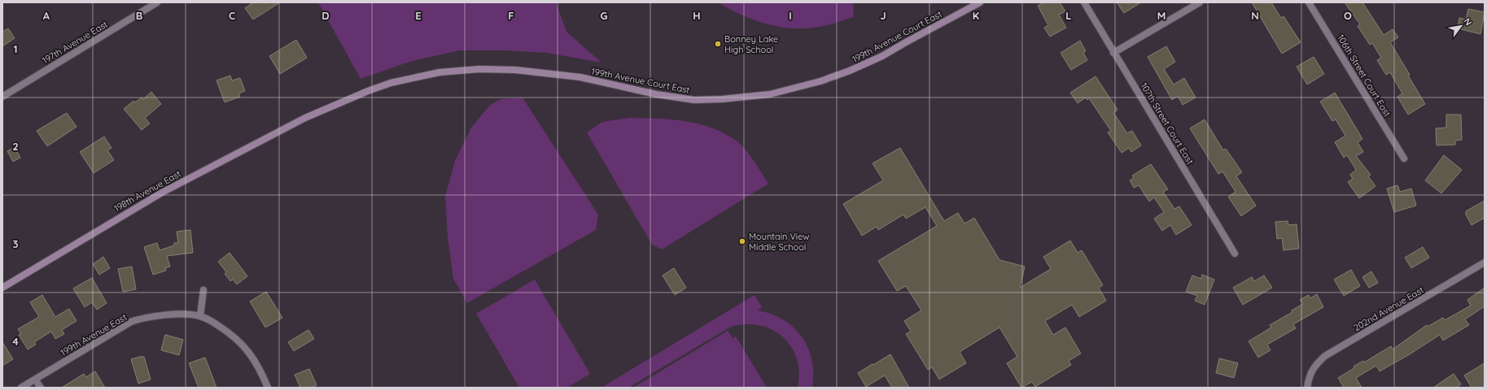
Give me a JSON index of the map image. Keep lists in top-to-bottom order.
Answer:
{
  "streets": {
    "main road": ["199th Avenue Court East", "198th Avenue East"],
    "street": [
      "197th Avenue East",
      "106th Street Court East",
      "107th Street Court East",
      "202nd Avenue East",
      "199th Avenue East"
    ]
  },
  "crossings": [
    ["199th Avenue Court East", "198th Avenue East"]
  ],
  "places": ["Bonney Lake High School", "Mountain View Middle School"],
  "north": "top right",
  "grid": {
    "columns": [
      "A",
      "B",
      "C",
      "D",
      "E",
      "F",
      "G",
      "H",
      "I",
      "J",
      "K",
      "L",
      "M",
      "N",
      "O"
    ],
    "rows": [
      "1",
      "2",
      "3",
      "4"
    ]
  }
}
